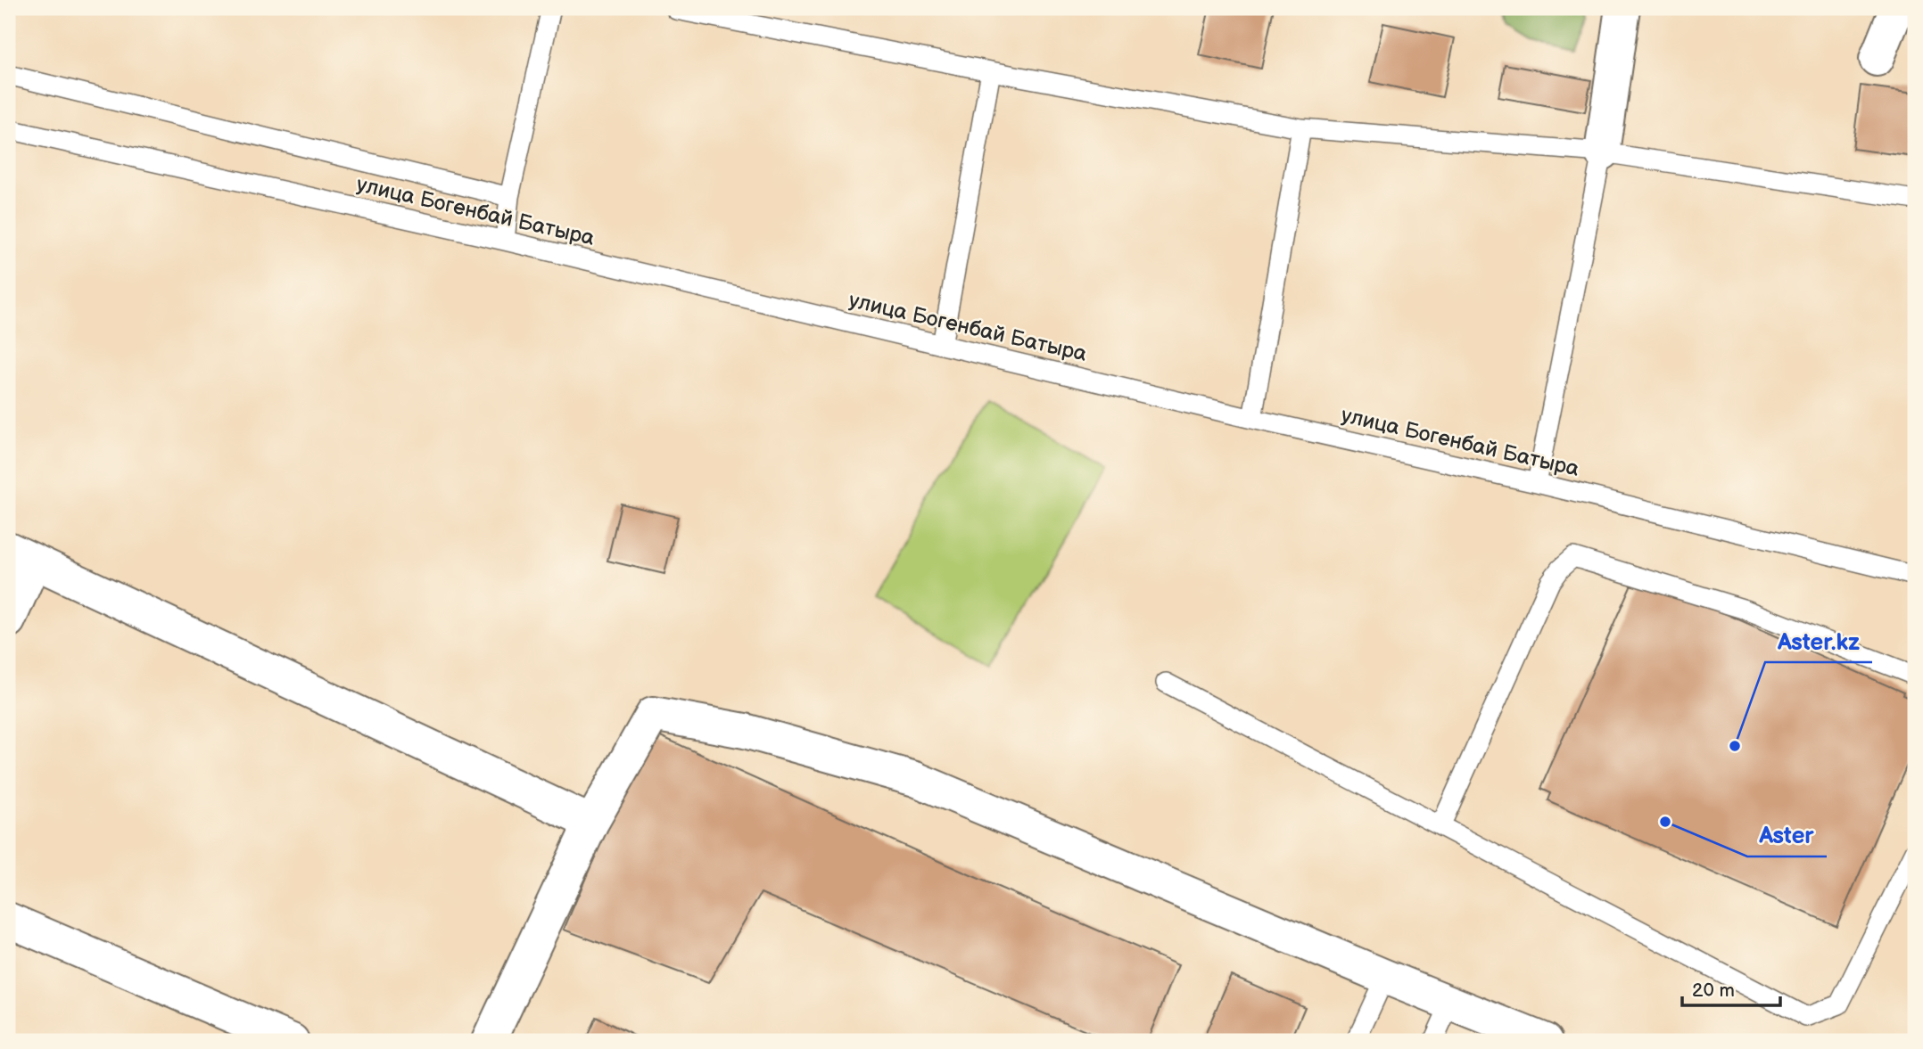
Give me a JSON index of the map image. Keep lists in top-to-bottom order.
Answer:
{
  "streets": {
    "lane": ["улица Богенбай Батыра"]
  },
  "places": ["Aster.kz", "Aster"],
  "scale_bar": "20 m"
}
